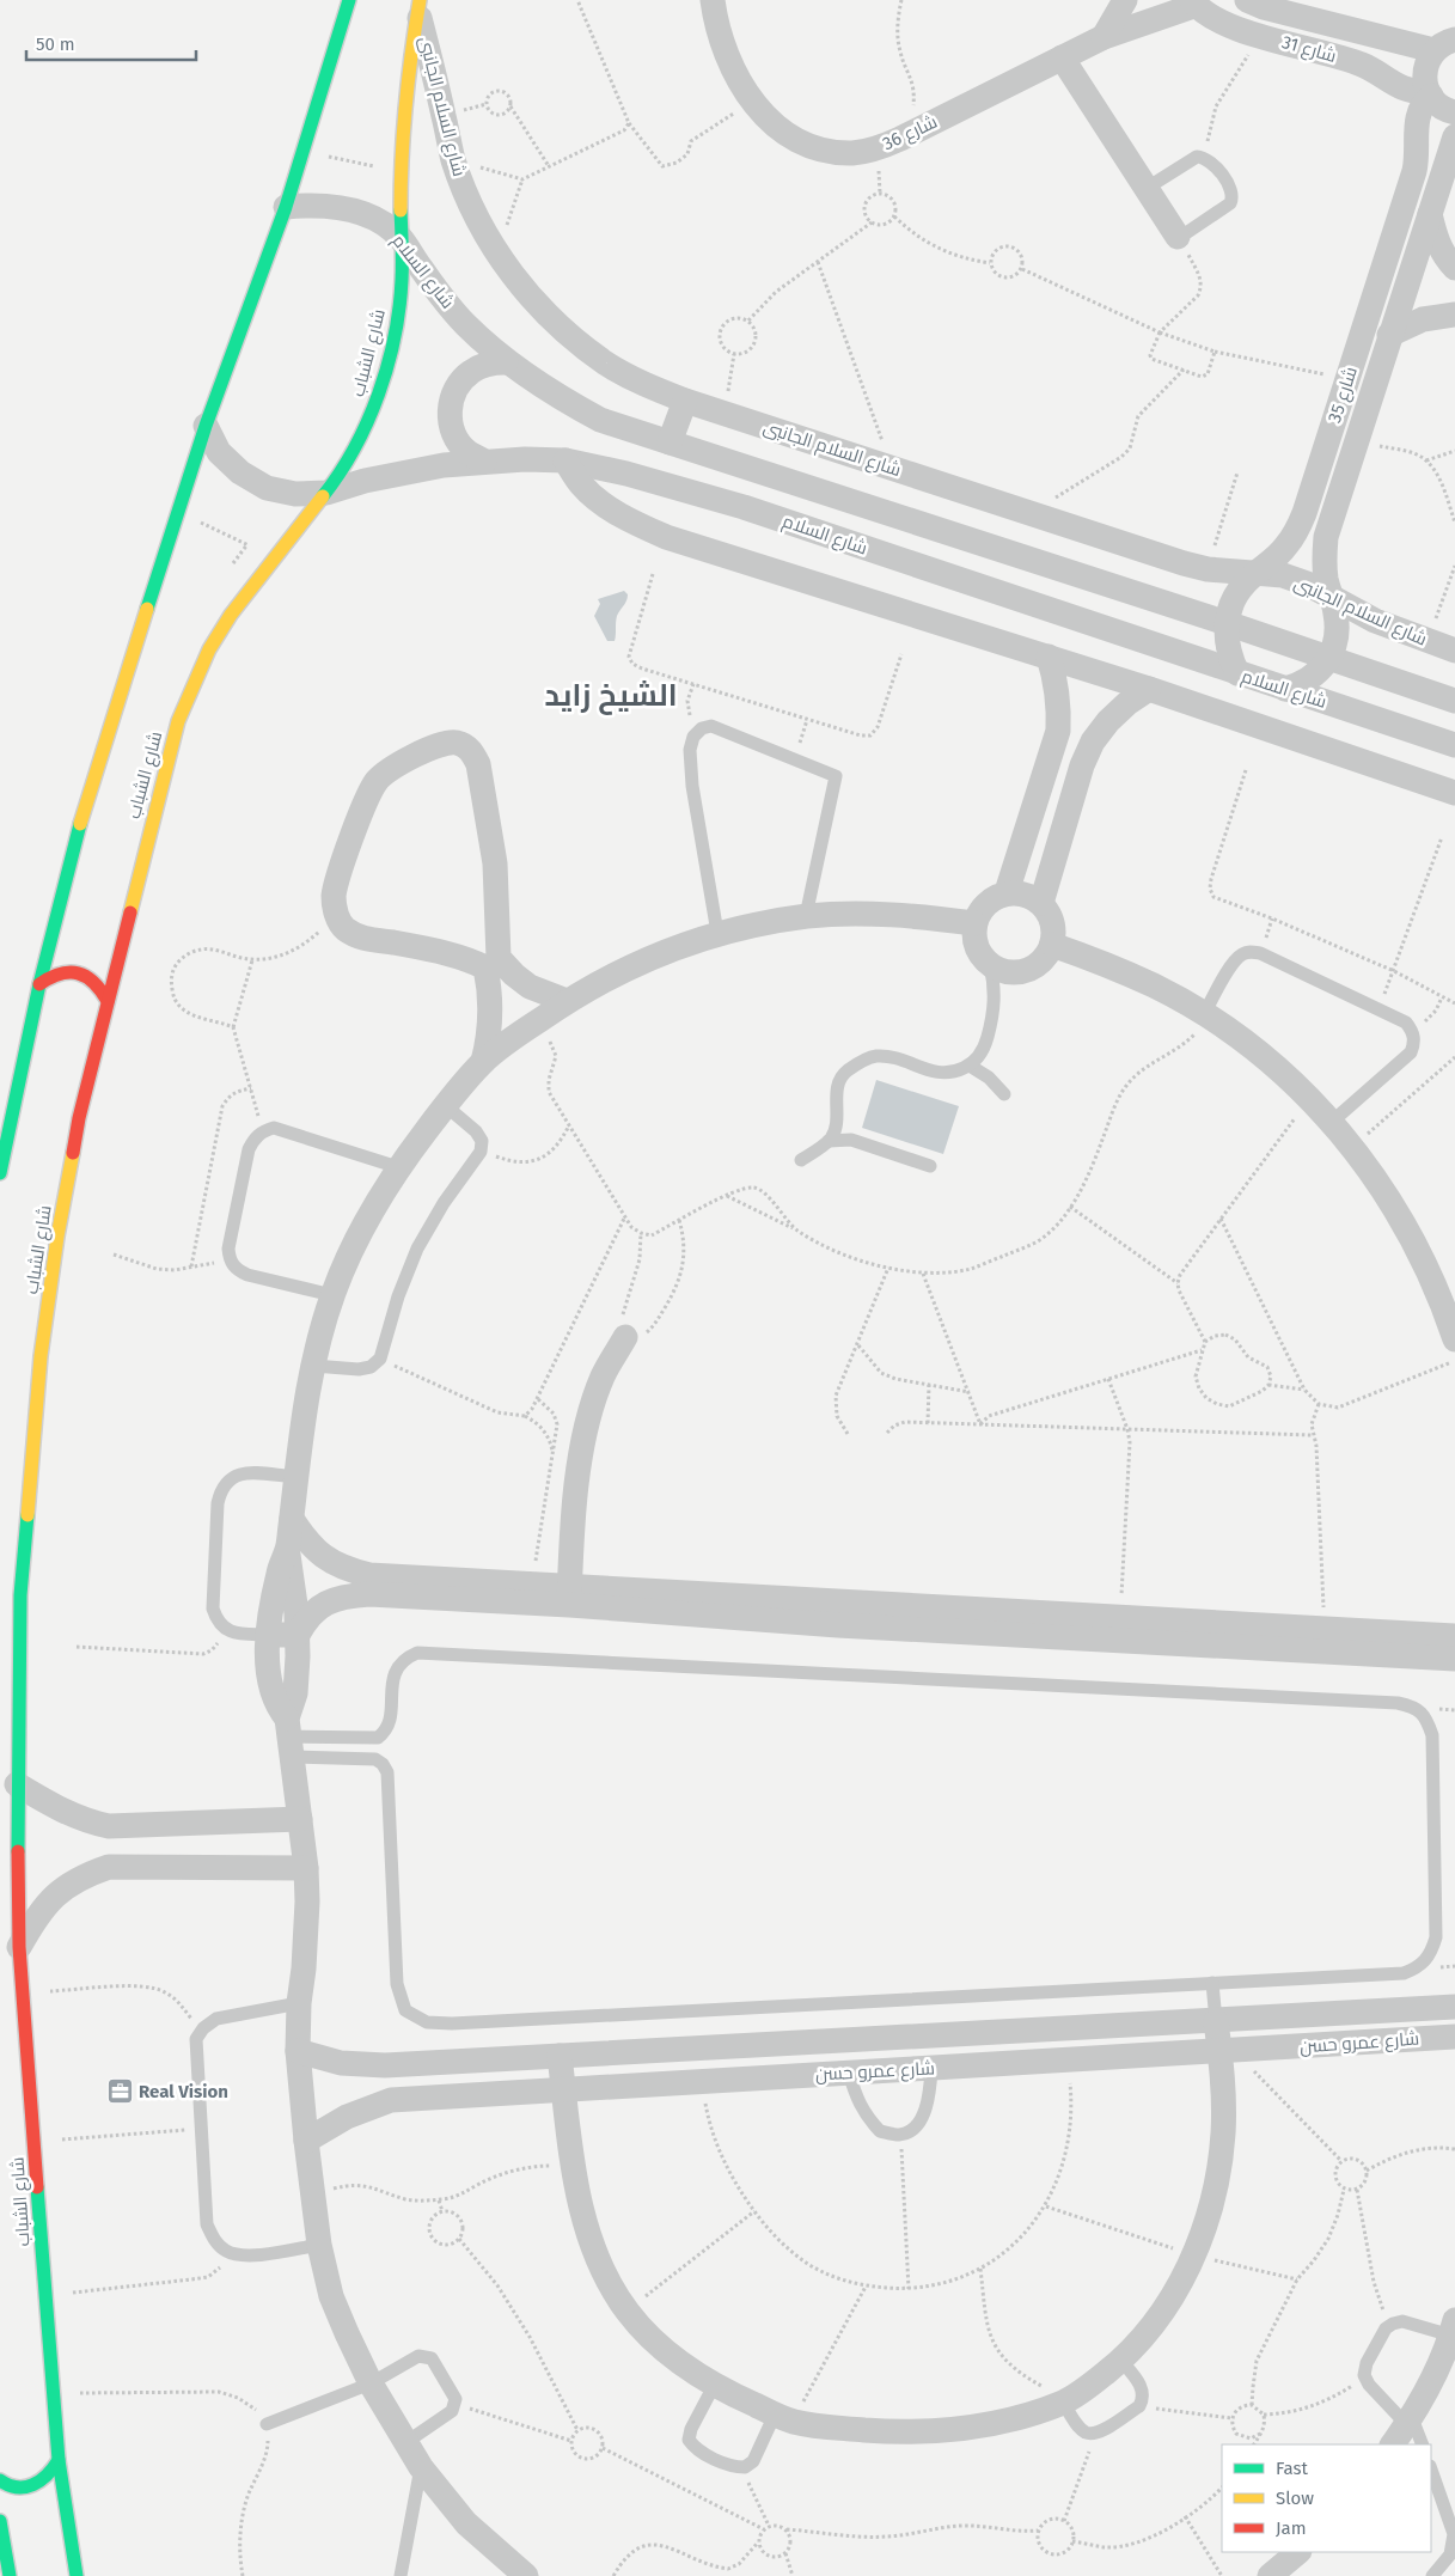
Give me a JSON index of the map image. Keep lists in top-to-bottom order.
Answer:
{
  "streets": {
    "street": [
      "شارع 31",
      "شارع السلام الجانبى",
      "شارع 36",
      "شارع السلام",
      "شارع الشباب",
      "شارع 35",
      "شارع عمرو حسن"
    ]
  },
  "crossings": [
    ["شارع 31", "شارع 36"],
    ["شارع 31", "شارع 35"],
    ["شارع السلام الجانبى", "شارع الشباب"],
    ["شارع السلام الجانبى", "شارع 35"],
    ["شارع السلام", "شارع الشباب"],
    ["شارع السلام", "شارع 35"]
  ],
  "districts": ["الشيخ زايد"],
  "places": {
    "office": ["Real Vision"]
  },
  "legend": ["Fast", "Slow", "Jam"],
  "scale_bar": "50 m"
}
